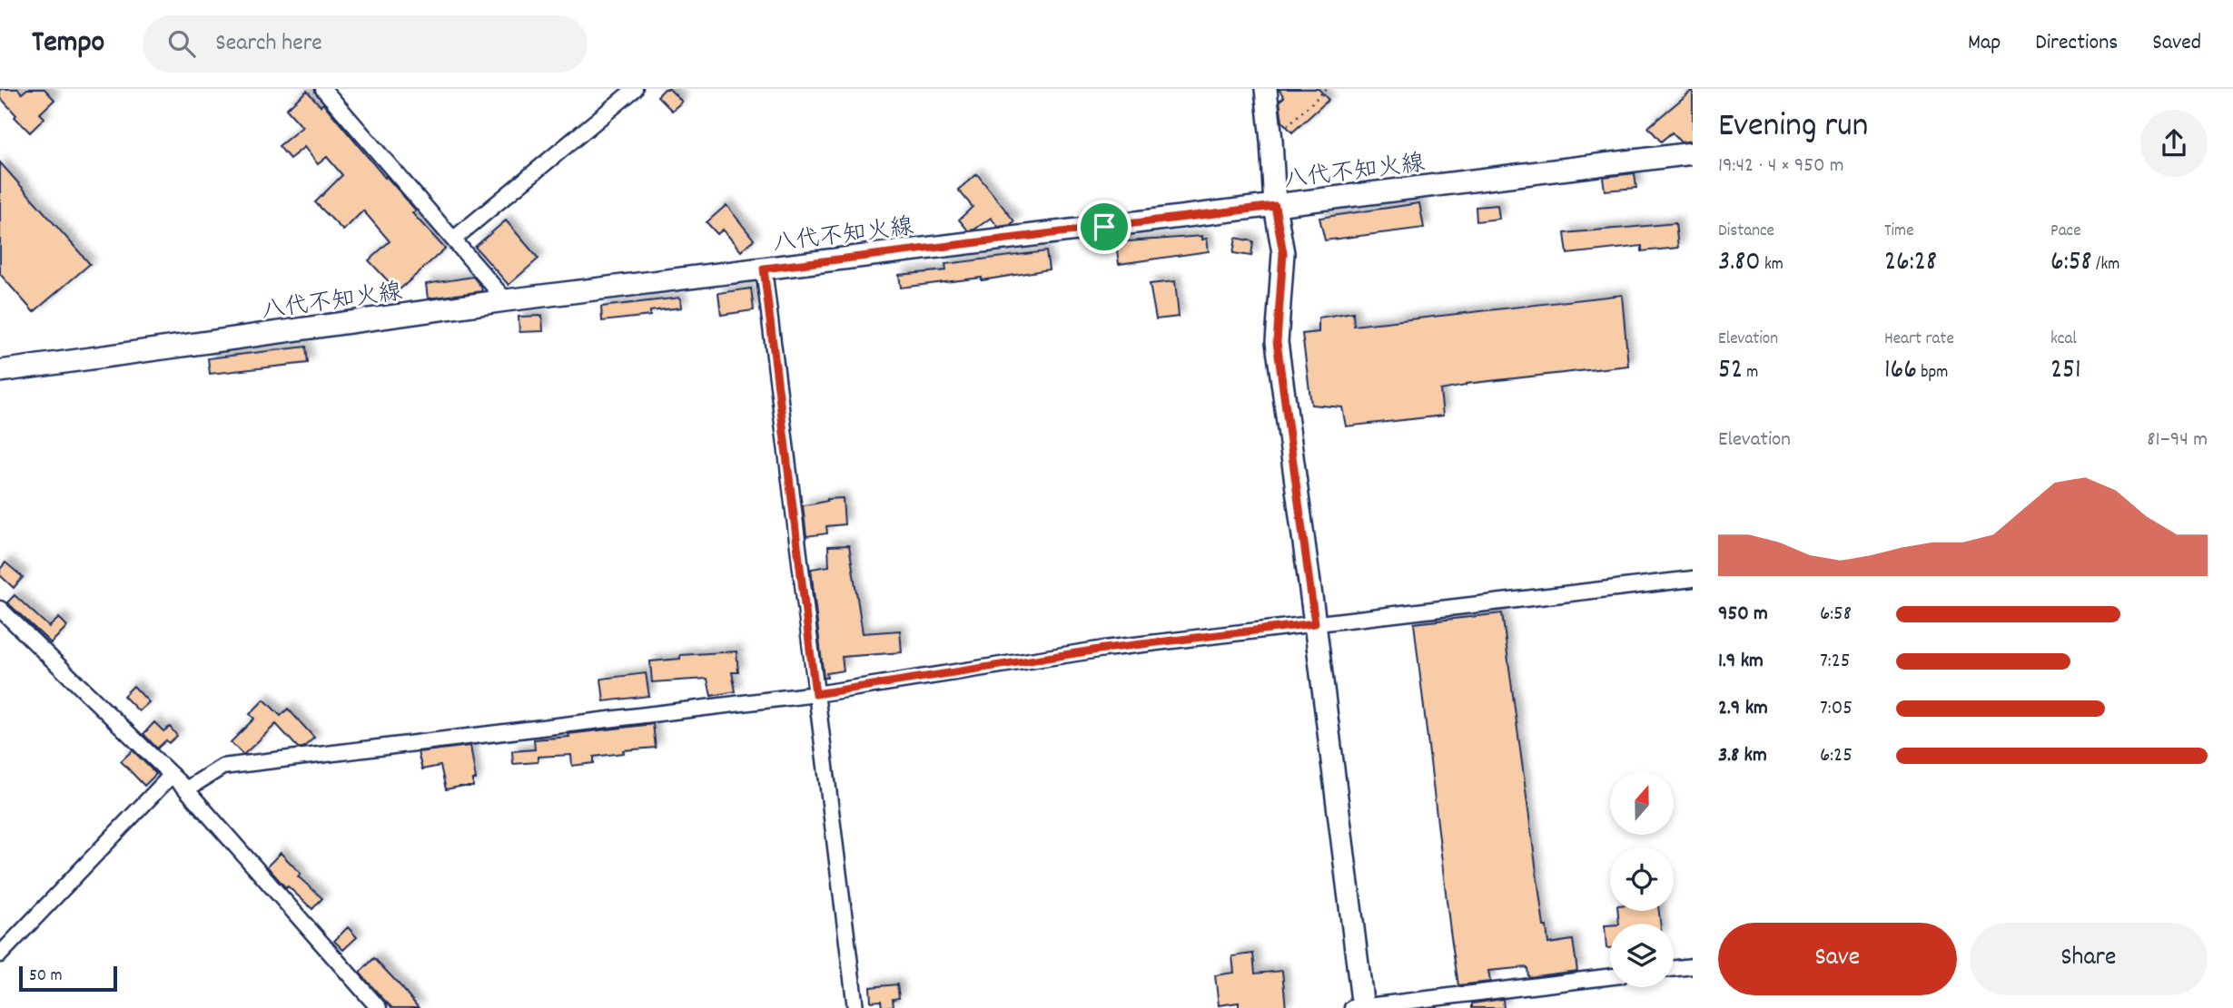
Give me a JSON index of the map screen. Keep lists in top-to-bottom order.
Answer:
{
  "streets": {
    "main road": ["八代不知火線"]
  },
  "scale_bar": "50 m",
  "north": "top",
  "page": {
    "header": "Tempo",
    "search": "Search here",
    "nav": ["Map", "Directions", "Saved"],
    "heading": ["Evening run", "19:42 · 4 × 950 m"],
    "stats": [
      ["Distance", "3.80 km"],
      ["Time", "26:28"],
      ["Pace", "6:58 /km"],
      ["Elevation", "52 m"],
      ["Heart rate", "166 bpm"],
      ["kcal", "251"]
    ],
    "chart": ["Elevation", "81–94 m"],
    "list": [
      {
        "name": "950 m",
        "note": "6:58"
      },
      {
        "name": "1.9 km",
        "note": "7:25"
      },
      {
        "name": "2.9 km",
        "note": "7:05"
      },
      {
        "name": "3.8 km",
        "note": "6:25"
      }
    ],
    "buttons": ["Save", "Share"],
    "scale": "50 m"
  }
}
